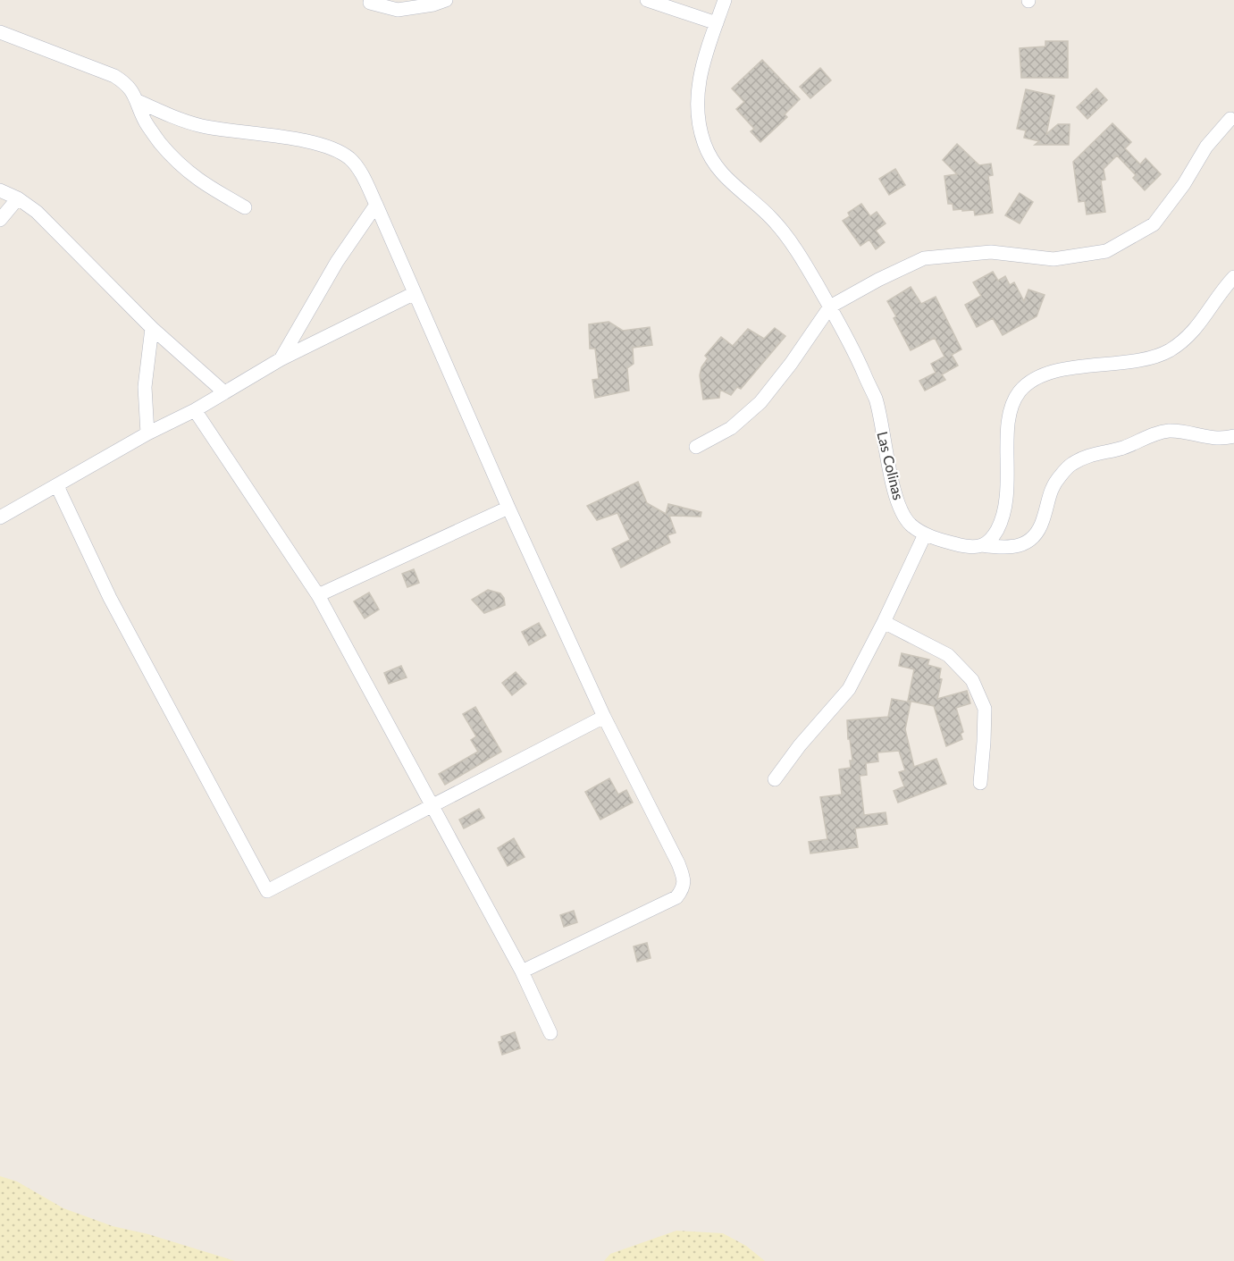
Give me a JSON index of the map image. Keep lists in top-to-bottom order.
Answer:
{
  "streets": {
    "street": ["Las Colinas"]
  }
}
